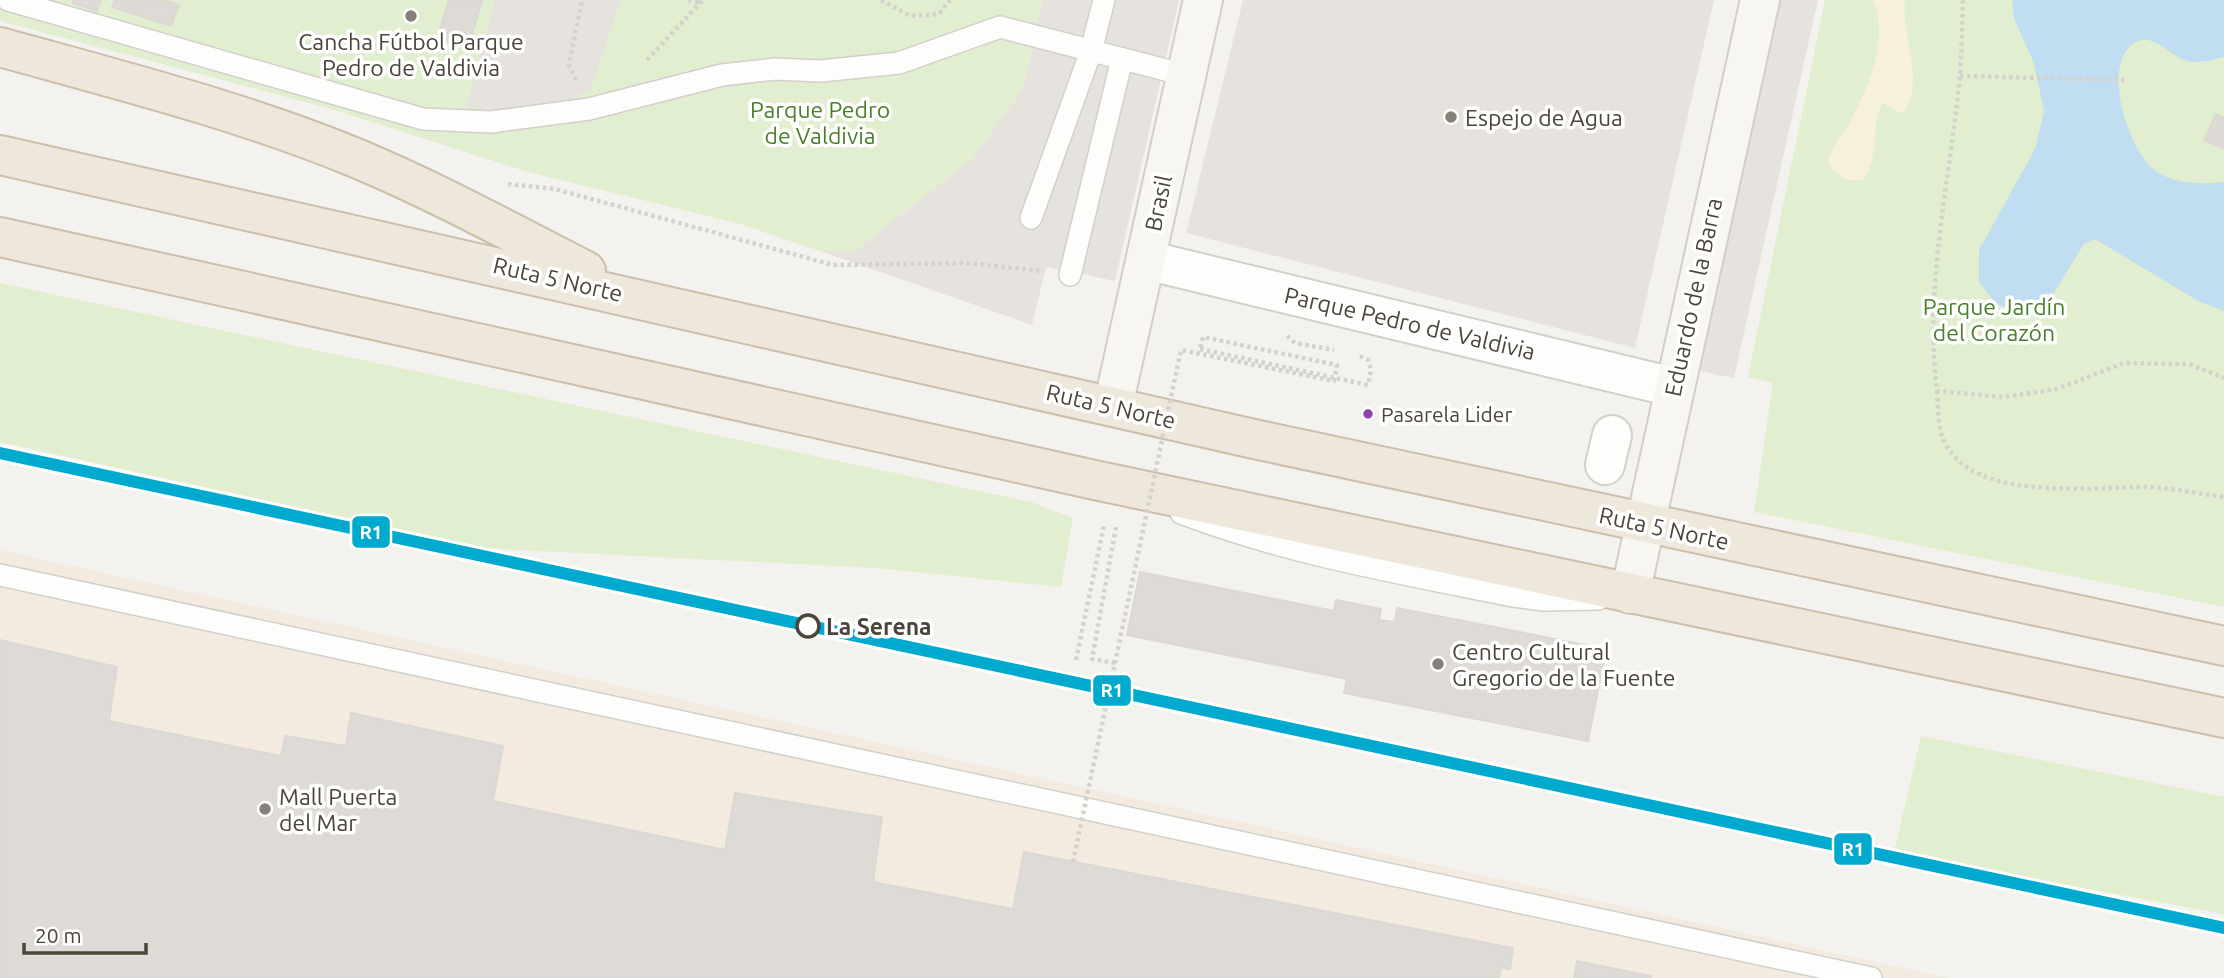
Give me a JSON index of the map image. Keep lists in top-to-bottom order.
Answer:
{
  "streets": {
    "highway": ["Ruta 5 Norte"],
    "street": ["Brasil", "Eduardo de la Barra", "Parque Pedro de Valdivia"]
  },
  "crossings": [
    ["Brasil", "Ruta 5 Norte"],
    ["Brasil", "Parque Pedro de Valdivia"],
    ["Ruta 5 Norte", "Eduardo de la Barra"],
    ["Eduardo de la Barra", "Parque Pedro de Valdivia"]
  ],
  "parks": ["Parque Pedro de Valdivia", "Parque Jardín del Corazón"],
  "places": [
    "Cancha Fútbol Parque Pedro de Valdivia",
    "Espejo de Agua",
    "Pasarela Lider",
    "La Serena",
    "Centro Cultural Gregorio de la Fuente",
    "Mall Puerta del Mar"
  ],
  "lines": ["transit line R1"],
  "scale_bar": "20 m"
}
